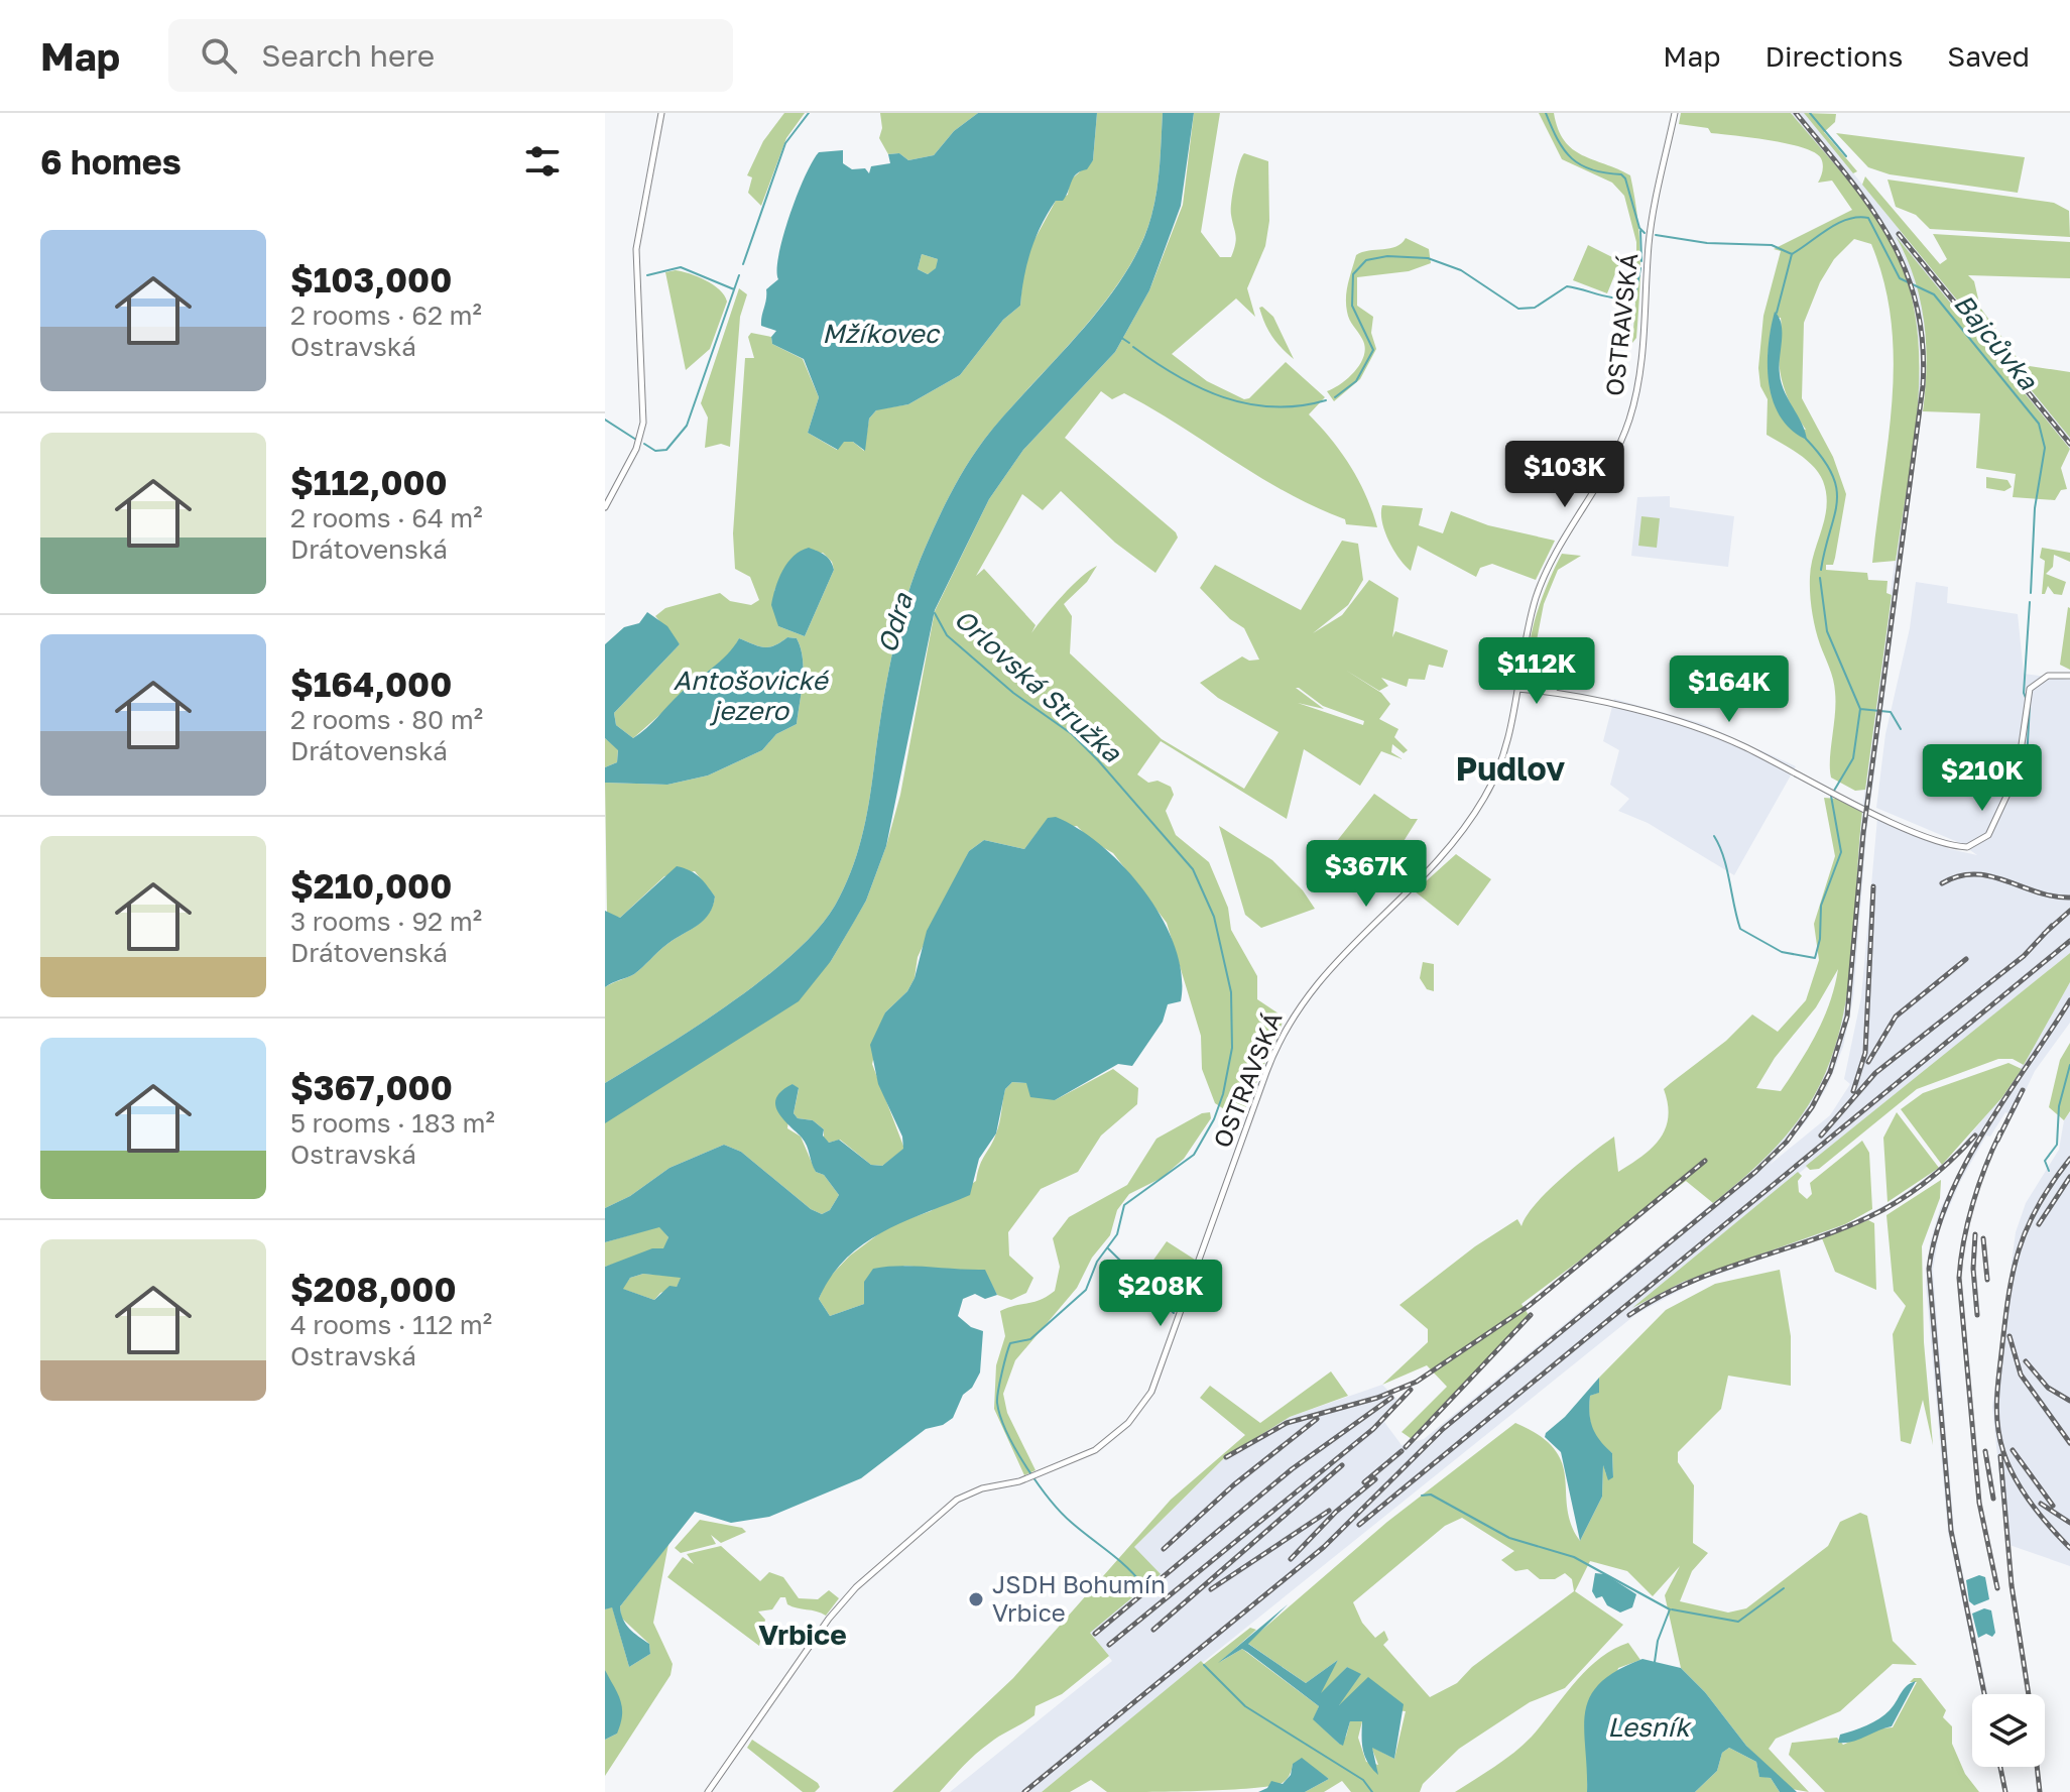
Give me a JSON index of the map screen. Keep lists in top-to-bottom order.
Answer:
{
  "streets": {
    "main road": ["OSTRAVSKÁ"]
  },
  "districts": ["Pudlov", "Vrbice"],
  "water": [
    "Mžíkovec",
    "Bajcůvka",
    "Odra",
    "Antošovické jezero",
    "Orlovská Stružka",
    "Lesník"
  ],
  "places": ["JSDH Bohumín Vrbice"],
  "page": {
    "header": "Map",
    "search": "Search here",
    "nav": ["Map", "Directions", "Saved"],
    "heading": "6 homes",
    "list": [
      {
        "name": "$103,000",
        "note": "2 rooms · 62 m² · Ostravská"
      },
      {
        "name": "$112,000",
        "note": "2 rooms · 64 m² · Drátovenská"
      },
      {
        "name": "$164,000",
        "note": "2 rooms · 80 m² · Drátovenská"
      },
      {
        "name": "$210,000",
        "note": "3 rooms · 92 m² · Drátovenská"
      },
      {
        "name": "$367,000",
        "note": "5 rooms · 183 m² · Ostravská"
      },
      {
        "name": "$208,000",
        "note": "4 rooms · 112 m² · Ostravská"
      }
    ],
    "price": [
      "$103K",
      "$112K",
      "$164K",
      "$210K",
      "$367K",
      "$208K"
    ]
  }
}
